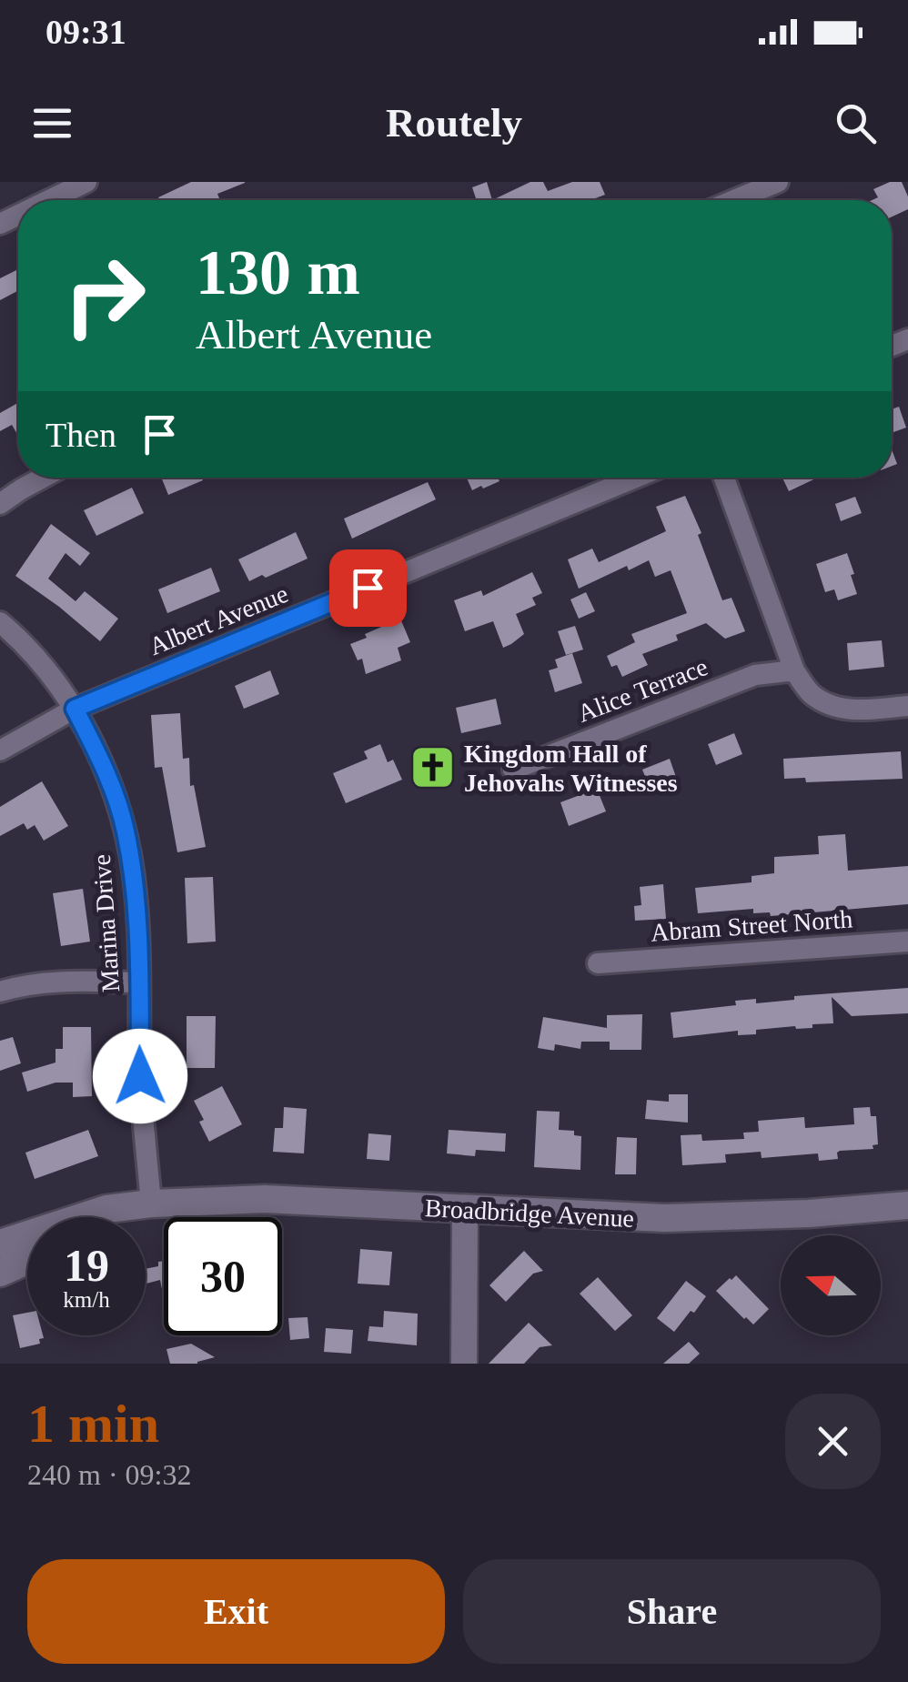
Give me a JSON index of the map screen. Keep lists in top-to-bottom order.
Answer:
{
  "streets": {
    "main road": ["Broadbridge Avenue"],
    "street": [
      "Albert Avenue",
      "Alice Terrace",
      "Marina Drive",
      "Abram Street North"
    ]
  },
  "crossings": [
    ["Albert Avenue", "Marina Drive"],
    ["Marina Drive", "Broadbridge Avenue"]
  ],
  "places": {
    "church": ["Kingdom Hall of Jehovahs Witnesses"]
  },
  "north": "left",
  "page": {
    "status": "09:31",
    "header": "Routely",
    "turn": ["130 m", "Albert Avenue"],
    "then": "Then",
    "speed": "19 km/h",
    "limit": "30",
    "heading": ["1 min", "240 m · 09:32"],
    "buttons": ["Exit", "Share"]
  }
}
